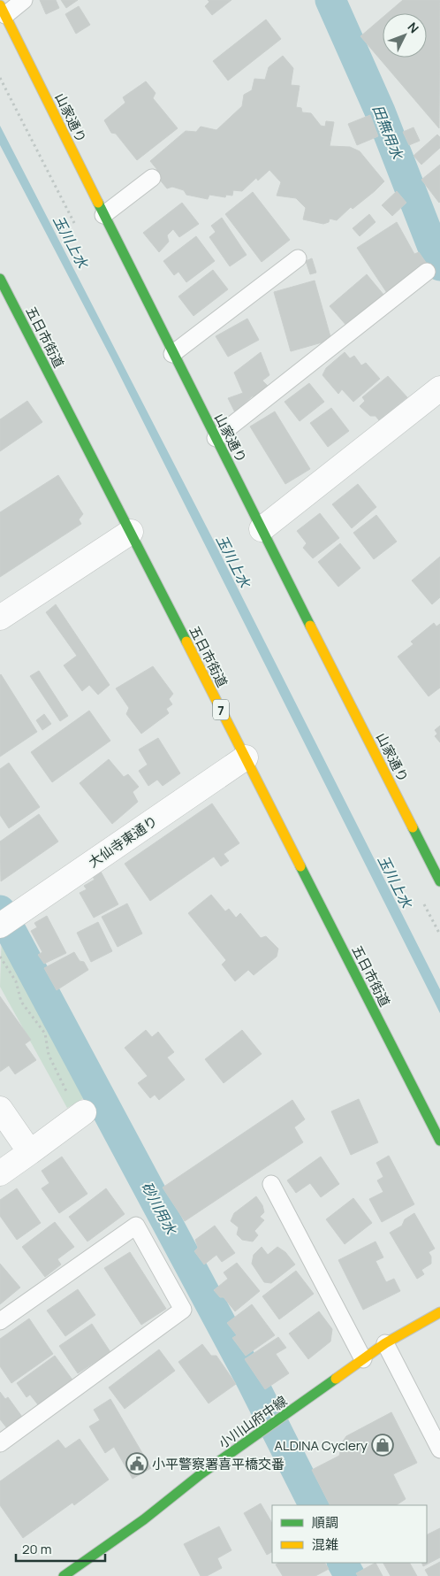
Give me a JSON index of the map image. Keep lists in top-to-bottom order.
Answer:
{
  "streets": {
    "main road": [
      "山家通り",
      "五日市街道",
      "7",
      "小川山府中線"
    ],
    "street": ["大仙寺東通り"]
  },
  "crossings": [
    ["五日市街道", "大仙寺東通り"]
  ],
  "water": ["田無用水", "玉川上水", "砂川用水"],
  "places": {
    "shop": ["ALDINA Cyclery"],
    "public building": ["小平警察署喜平橋交番"]
  },
  "legend": ["順調", "混雑"],
  "scale_bar": "20 m",
  "north": "top right"
}
